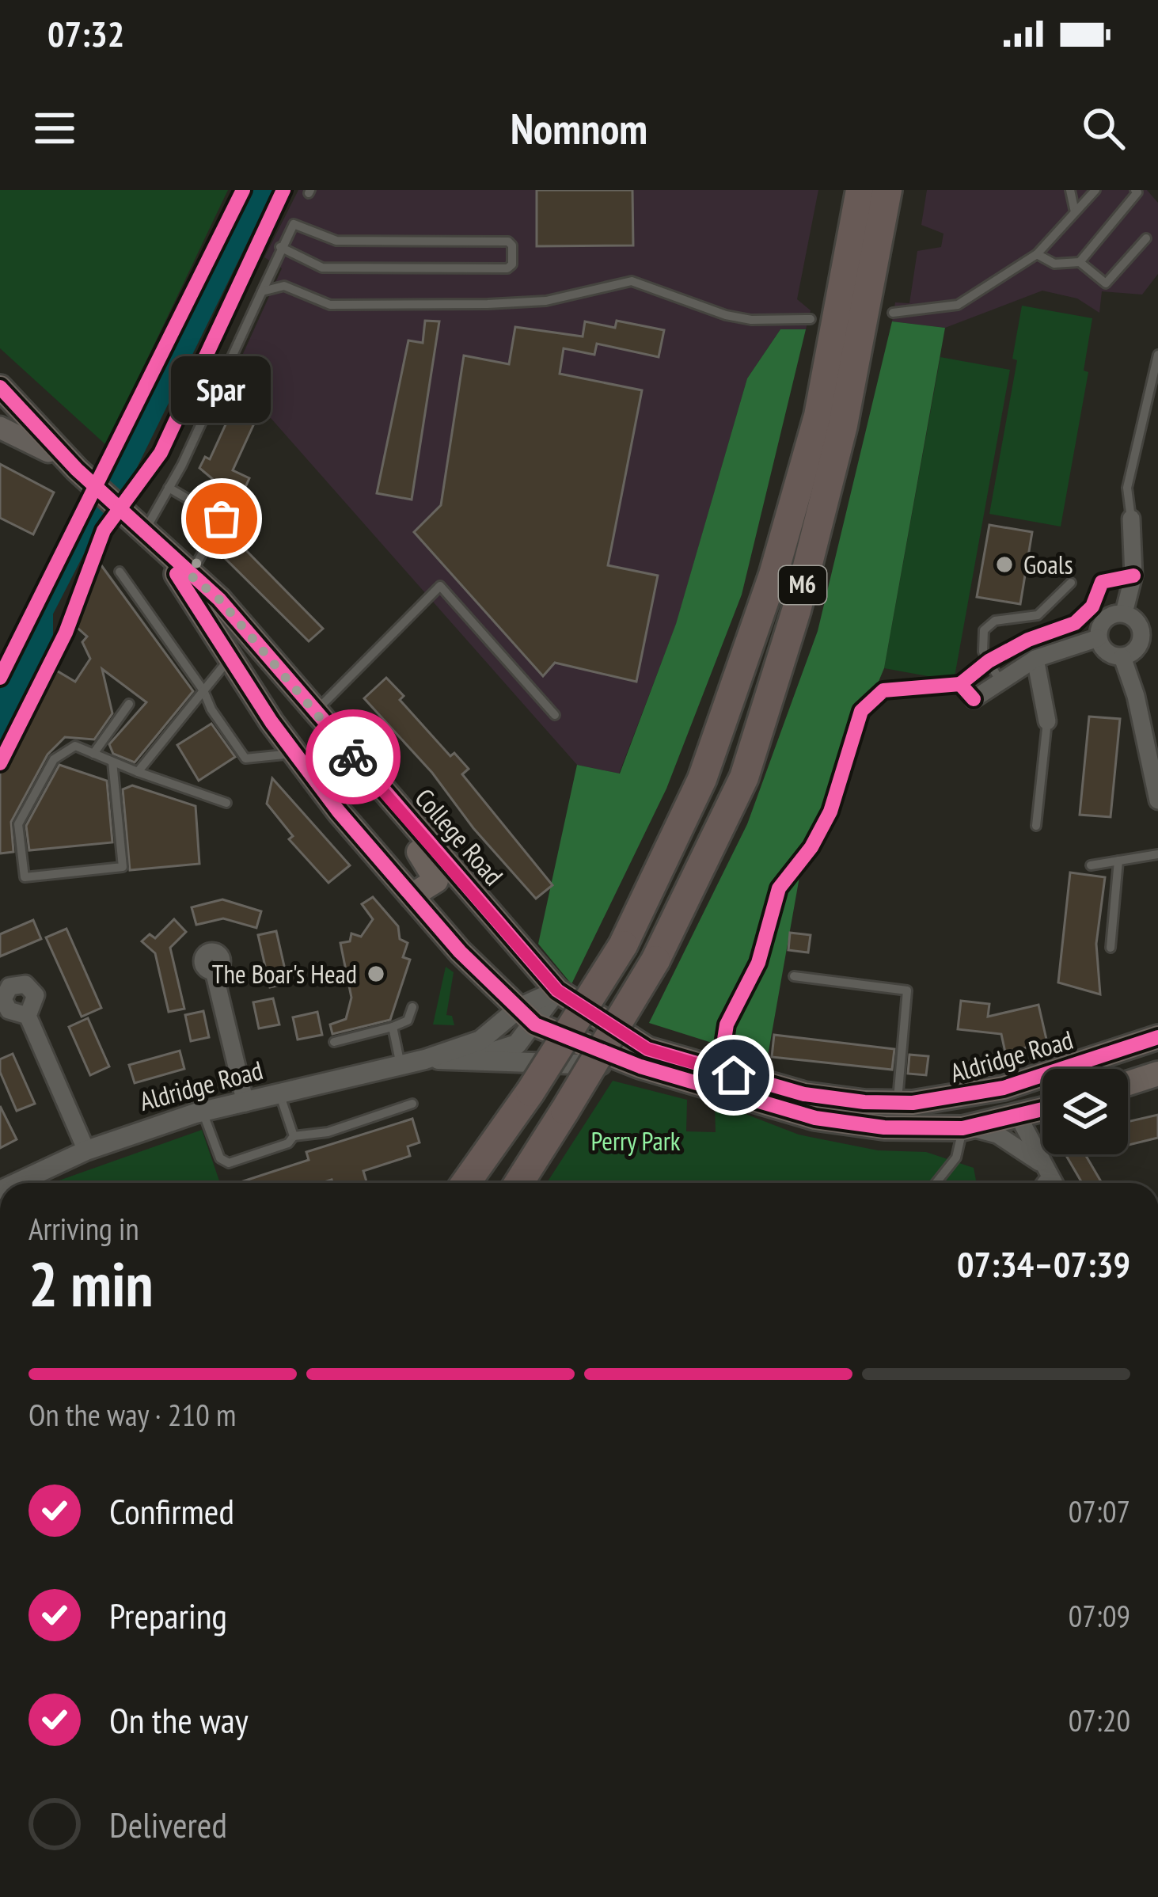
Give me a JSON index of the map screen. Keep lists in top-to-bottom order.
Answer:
{
  "streets": {
    "highway": ["M6"],
    "main road": ["College Road", "Aldridge Road"]
  },
  "crossings": [
    ["College Road", "Aldridge Road"]
  ],
  "parks": ["Perry Park"],
  "places": ["Spar", "Goals", "The Boar's Head"],
  "page": {
    "status": "07:32",
    "header": "Nomnom",
    "bubble": "Spar",
    "heading": ["2 min", "Arriving in", "07:34–07:39"],
    "bar": "On the way · 210 m",
    "list": [
      ["Confirmed", "07:07"],
      ["Preparing", "07:09"],
      ["On the way", "07:20"],
      "Delivered"
    ]
  }
}
